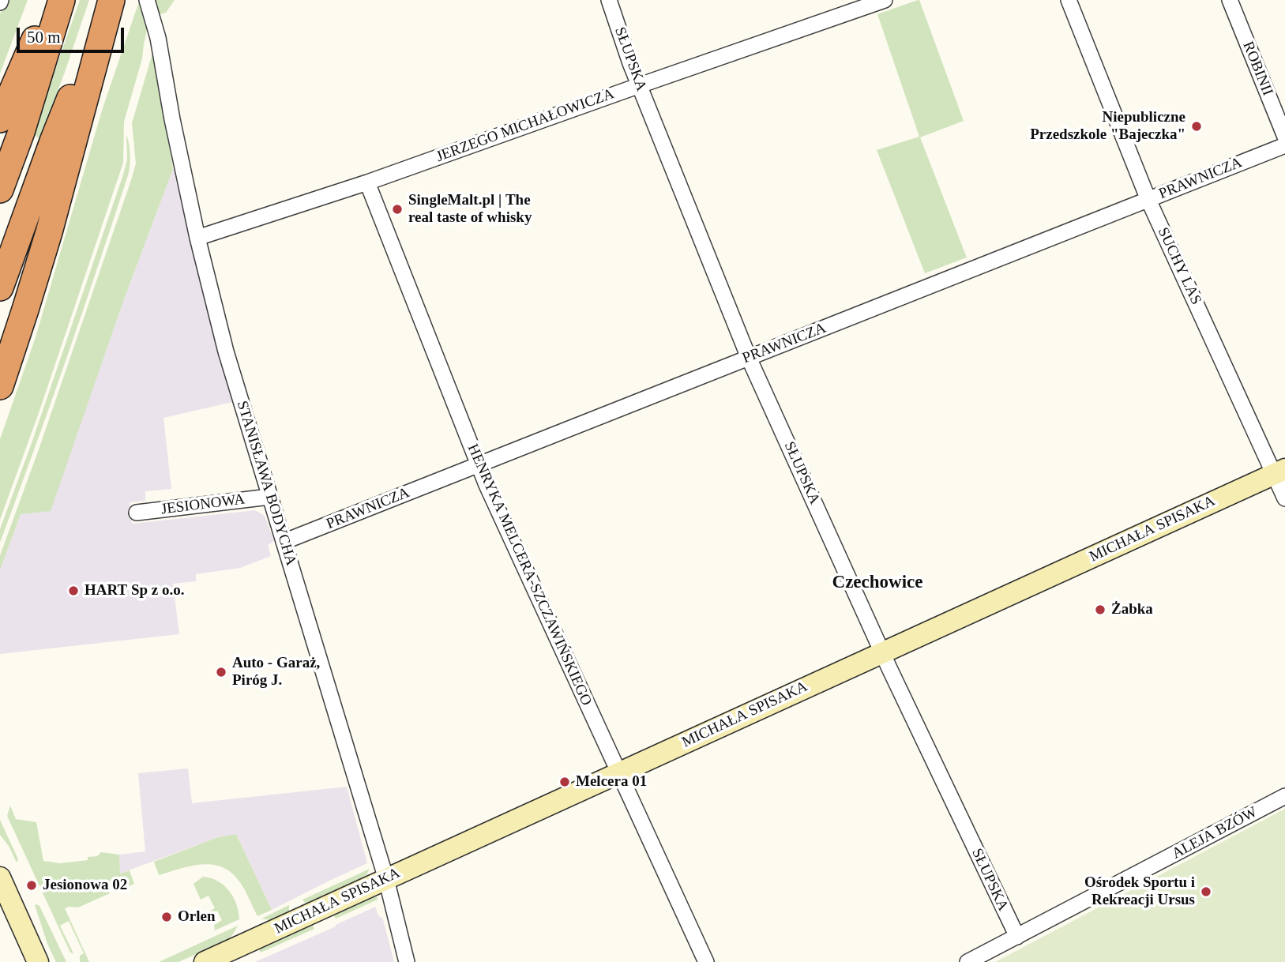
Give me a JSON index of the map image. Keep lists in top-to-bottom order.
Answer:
{
  "streets": {
    "street": [
      "SŁUPSKA",
      "ROBINII",
      "JERZEGO MICHAŁOWICZA",
      "PRAWNICZA",
      "SUCHY LAS",
      "STANISŁAWA BODYCHA",
      "JESIONOWA",
      "MICHAŁA SPISAKA",
      "HENRYKA MELCERA-SZCZAWIŃSKIEGO",
      "ALEJA BZÓW"
    ]
  },
  "crossings": [
    ["SŁUPSKA", "JERZEGO MICHAŁOWICZA"],
    ["SŁUPSKA", "PRAWNICZA"],
    ["SŁUPSKA", "MICHAŁA SPISAKA"],
    ["SŁUPSKA", "ALEJA BZÓW"],
    ["JERZEGO MICHAŁOWICZA", "STANISŁAWA BODYCHA"],
    ["JERZEGO MICHAŁOWICZA", "HENRYKA MELCERA-SZCZAWIŃSKIEGO"],
    ["PRAWNICZA", "SUCHY LAS"],
    ["PRAWNICZA", "STANISŁAWA BODYCHA"],
    ["PRAWNICZA", "HENRYKA MELCERA-SZCZAWIŃSKIEGO"],
    ["SUCHY LAS", "MICHAŁA SPISAKA"],
    ["STANISŁAWA BODYCHA", "JESIONOWA"],
    ["STANISŁAWA BODYCHA", "MICHAŁA SPISAKA"],
    ["MICHAŁA SPISAKA", "HENRYKA MELCERA-SZCZAWIŃSKIEGO"]
  ],
  "districts": ["Czechowice"],
  "places": [
    "Niepubliczne Przedszkole \"Bajeczka\"",
    "SingleMalt.pl | The real taste of whisky",
    "HART Sp z o.o.",
    "Żabka",
    "Auto - Garaż, Piróg J.",
    "Melcera 01",
    "Jesionowa 02",
    "Ośrodek Sportu i Rekreacji Ursus",
    "Orlen"
  ],
  "scale_bar": "50 m"
}
